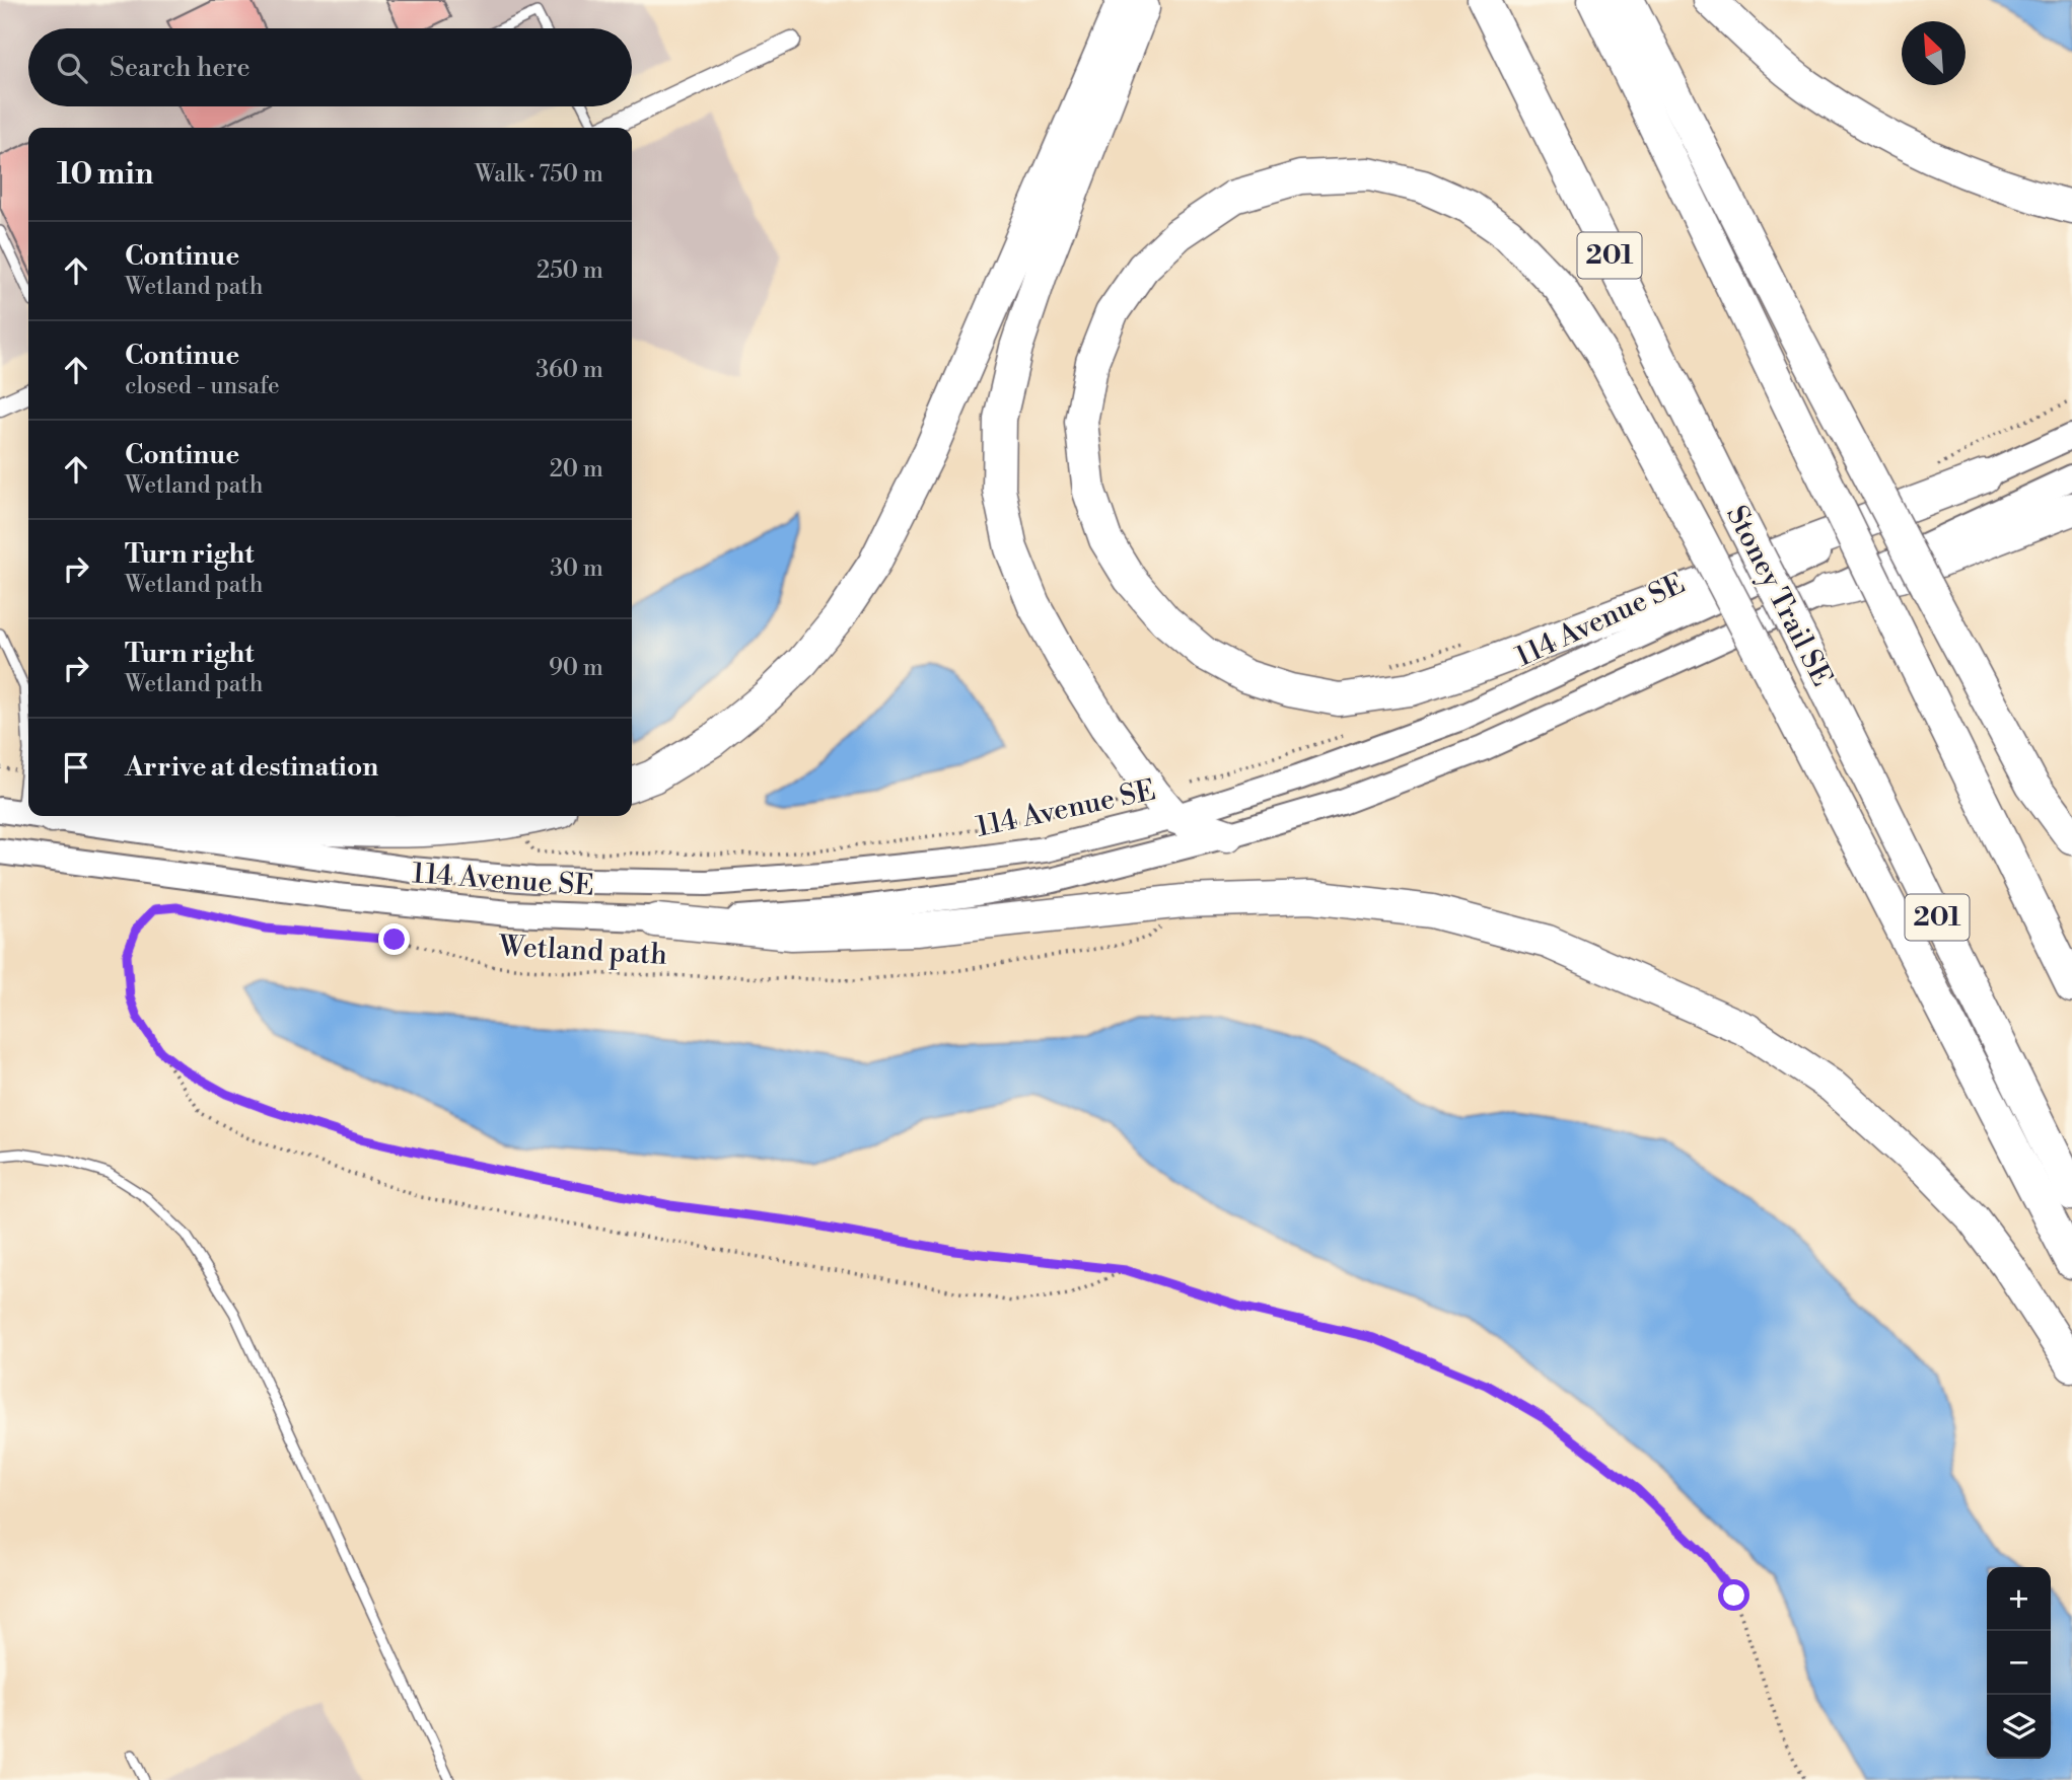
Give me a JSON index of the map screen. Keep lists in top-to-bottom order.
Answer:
{
  "streets": {
    "highway": ["201", "Stoney Trail SE"],
    "main road": ["114 Avenue SE"],
    "path": ["Wetland path"]
  },
  "north": "top left",
  "page": {
    "search": "Search here",
    "heading": ["10 min", "Walk · 750 m"],
    "list": [
      ["Continue", "Wetland path", "250 m"],
      ["Continue", "closed - unsafe", "360 m"],
      ["Continue", "Wetland path", "20 m"],
      ["Turn right", "Wetland path", "30 m"],
      ["Turn right", "Wetland path", "90 m"],
      "Arrive at destination"
    ],
    "map_buttons": ["+", "−"]
  }
}
